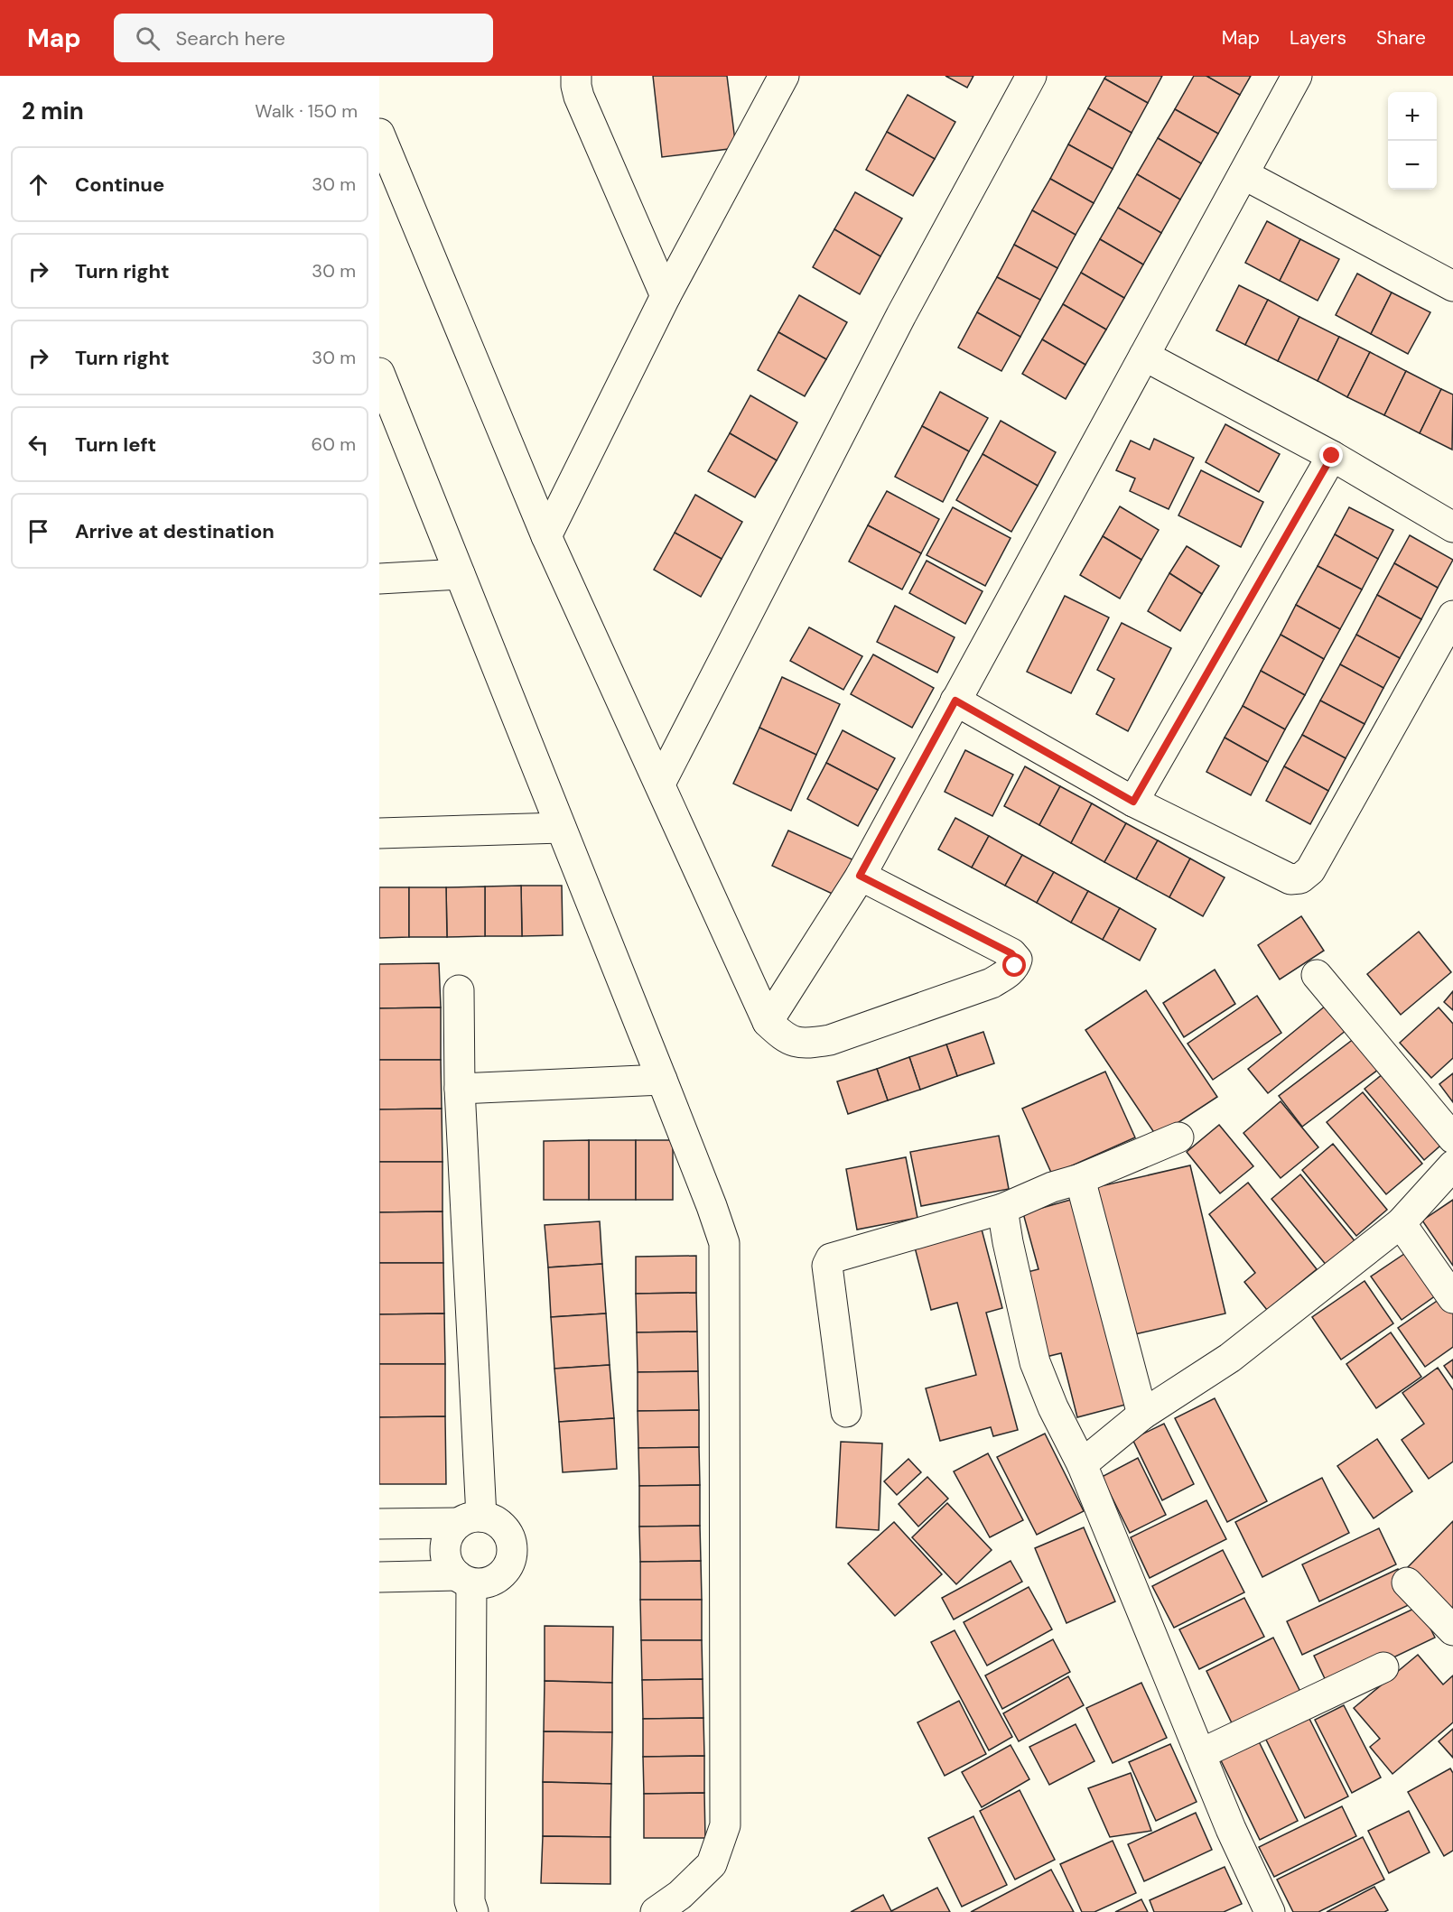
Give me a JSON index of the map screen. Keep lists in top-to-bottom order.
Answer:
{
  "page": {
    "header": "Map",
    "search": "Search here",
    "nav": ["Map", "Layers", "Share"],
    "heading": ["2 min", "Walk · 150 m"],
    "map_buttons": ["+", "−"],
    "list": [
      ["Continue", "30 m"],
      ["Turn right", "30 m"],
      ["Turn right", "30 m"],
      ["Turn left", "60 m"],
      "Arrive at destination"
    ]
  }
}
